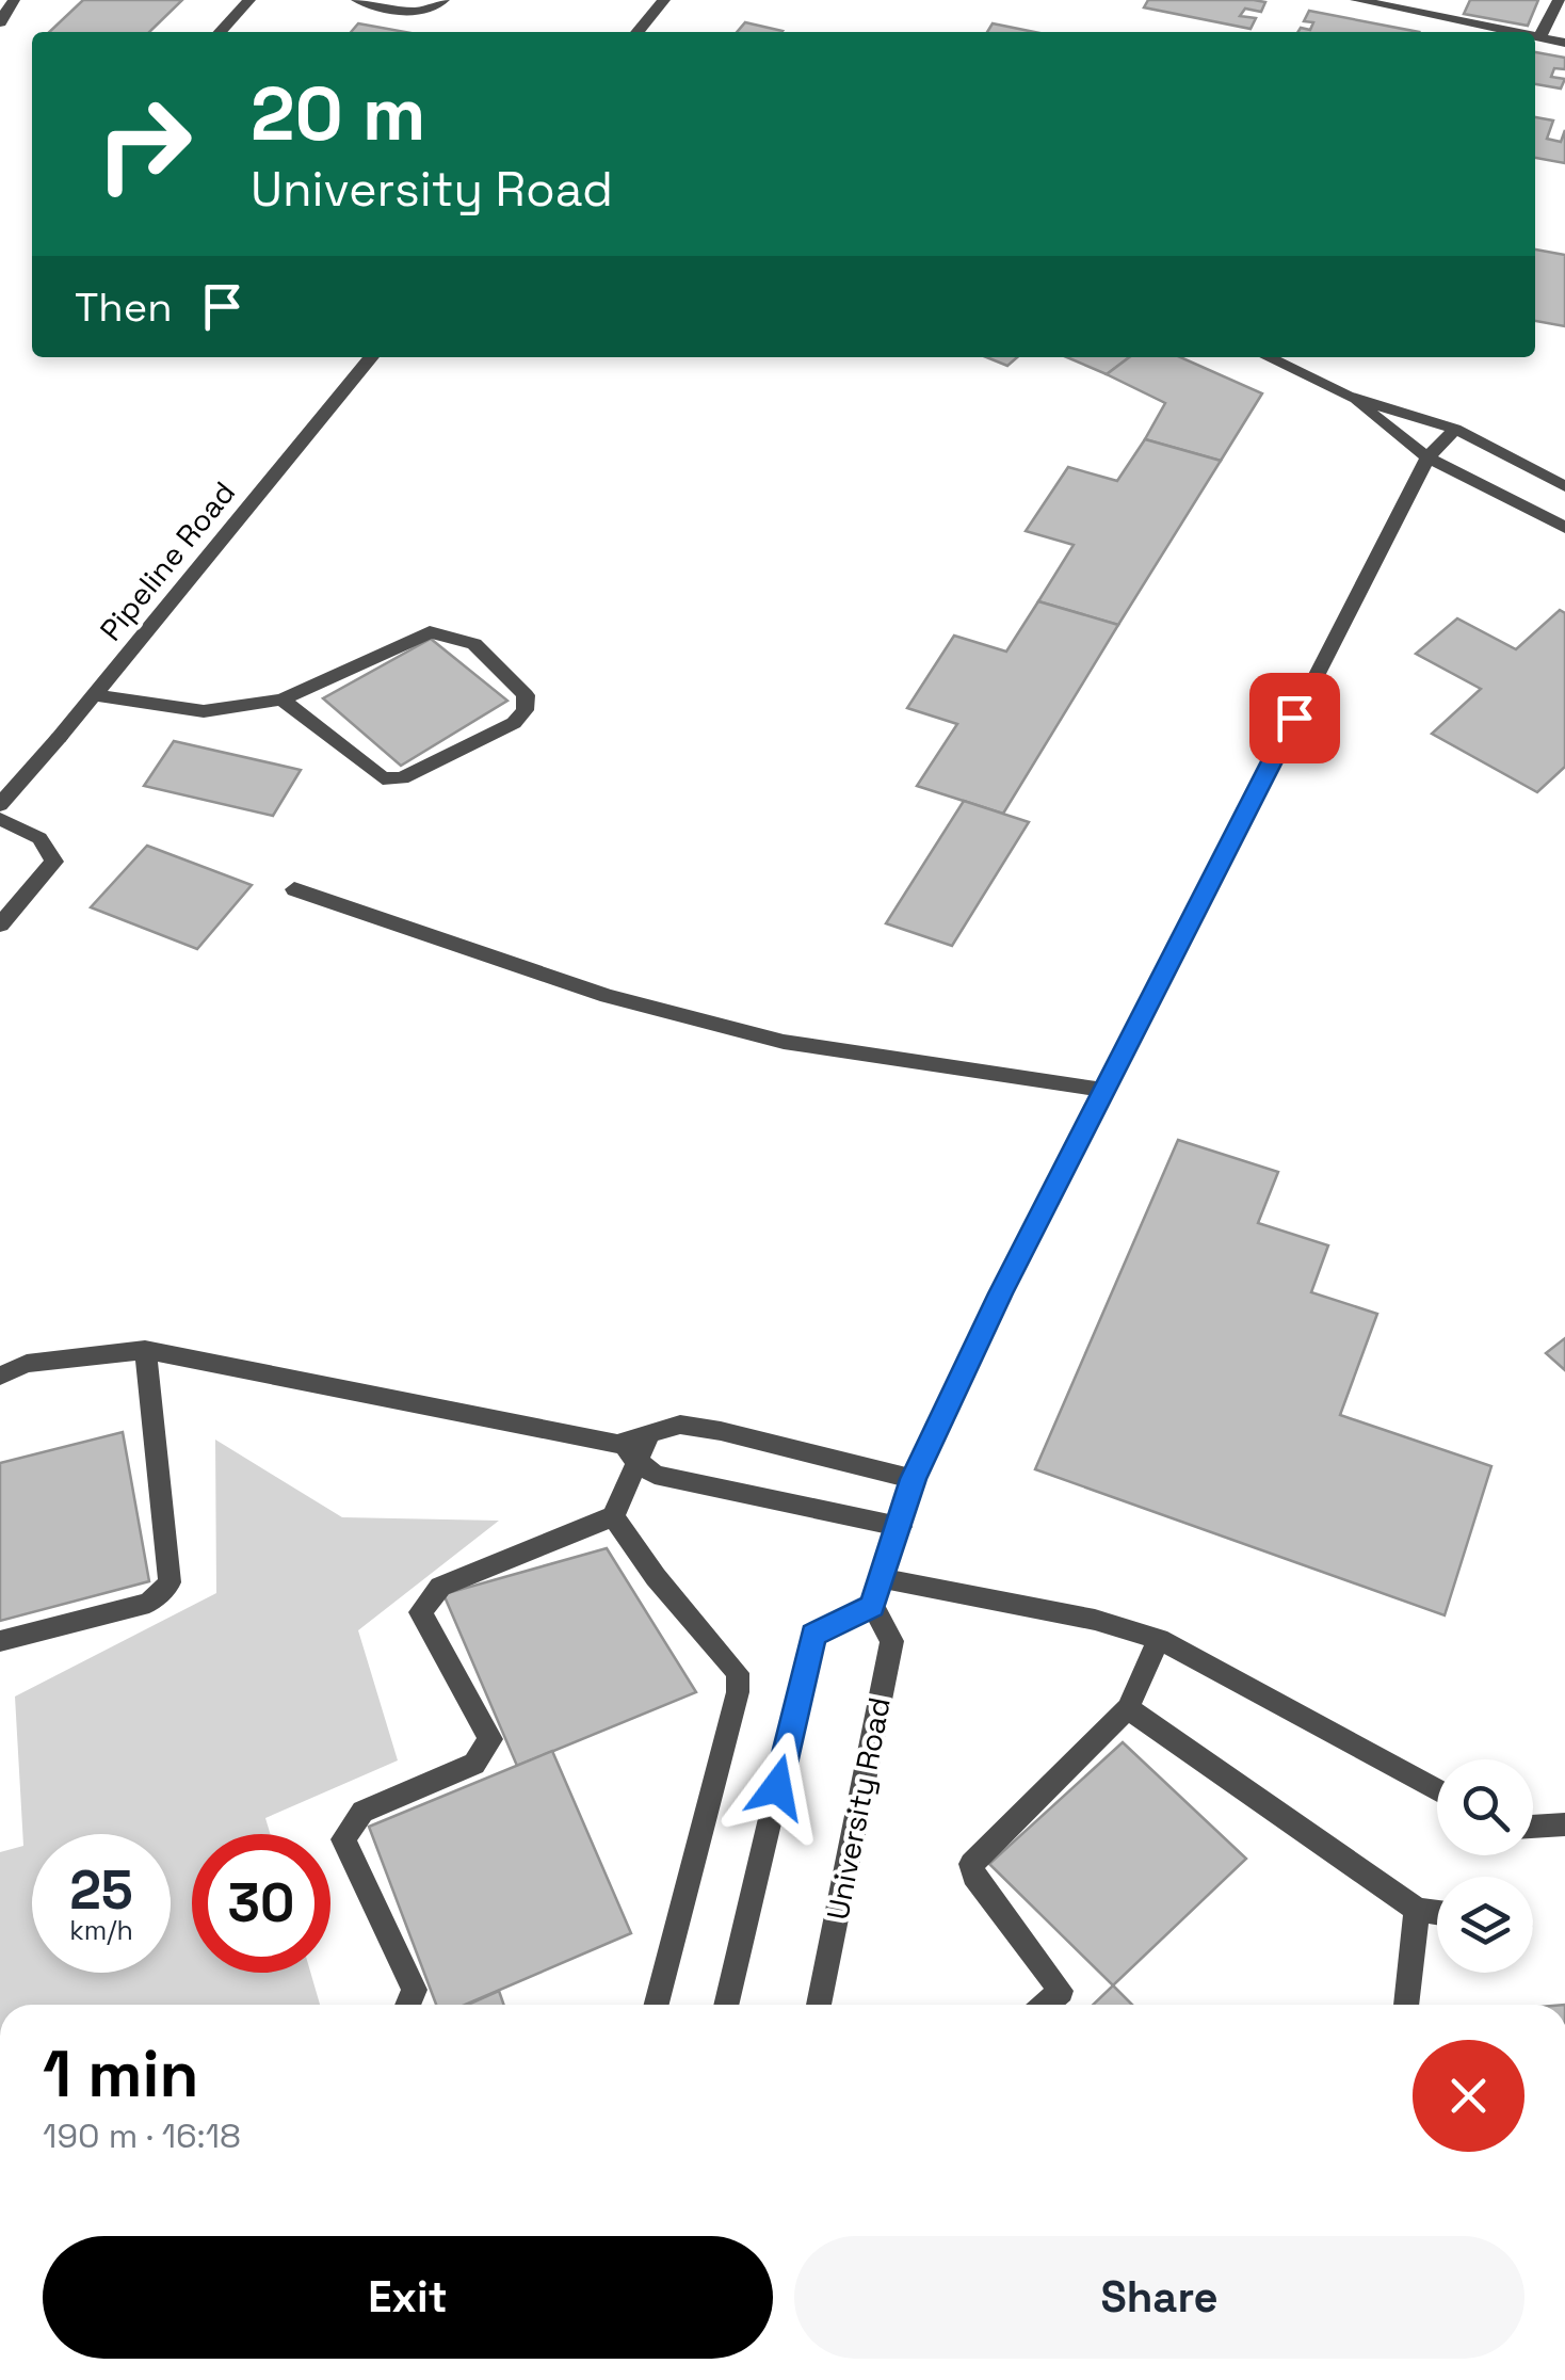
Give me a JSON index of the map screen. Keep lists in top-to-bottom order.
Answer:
{
  "streets": {
    "street": ["Pipeline Road", "University Road"]
  },
  "page": {
    "turn": ["20 m", "University Road"],
    "then": "Then",
    "speed": "25 km/h",
    "limit": "30",
    "heading": ["1 min", "190 m · 16:18"],
    "buttons": ["Exit", "Share"]
  }
}
